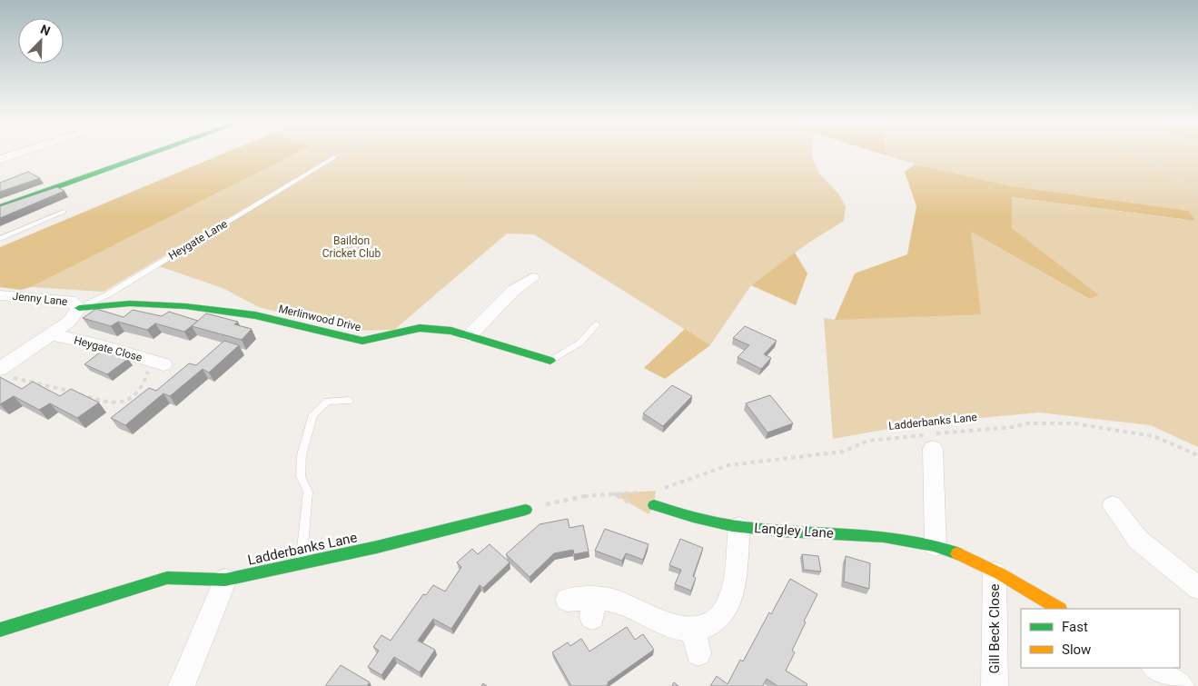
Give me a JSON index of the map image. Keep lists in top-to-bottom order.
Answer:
{
  "streets": {
    "street": [
      "Heygate Lane",
      "Jenny Lane",
      "Merlinwood Drive",
      "Heygate Close",
      "Ladderbanks Lane",
      "Langley Lane",
      "Gill Beck Close"
    ]
  },
  "crossings": [
    ["Heygate Lane", "Jenny Lane"],
    ["Heygate Lane", "Merlinwood Drive"],
    ["Heygate Lane", "Heygate Close"],
    ["Jenny Lane", "Merlinwood Drive"],
    ["Langley Lane", "Gill Beck Close"]
  ],
  "parks": ["Baildon Cricket Club"],
  "legend": ["Fast", "Slow"],
  "north": "top right"
}
